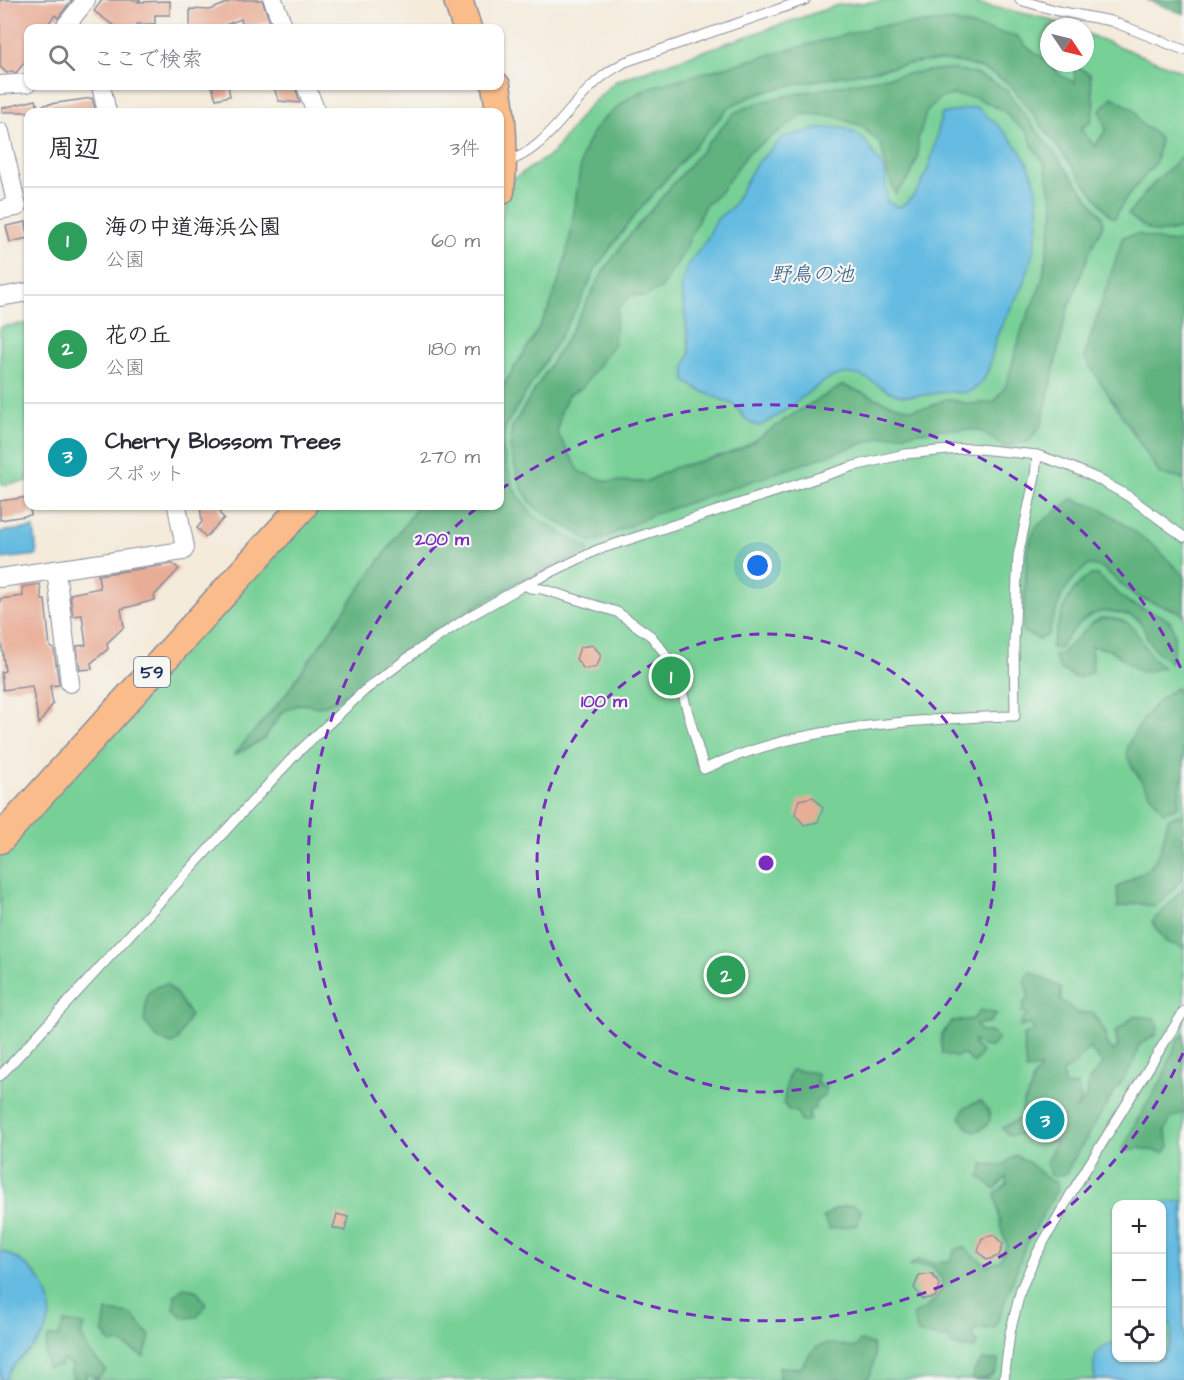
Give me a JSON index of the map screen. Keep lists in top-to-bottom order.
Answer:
{
  "streets": {
    "main road": ["59"]
  },
  "water": ["野鳥の池"],
  "north": "bottom right",
  "page": {
    "search": "ここで検索",
    "heading": ["周辺", "3件"],
    "list": [
      {
        "mark": "1",
        "name": "海の中道海浜公園",
        "note": "公園",
        "value": "60 m"
      },
      {
        "mark": "2",
        "name": "花の丘",
        "note": "公園",
        "value": "180 m"
      },
      {
        "mark": "3",
        "name": "Cherry Blossom Trees",
        "note": "スポット",
        "value": "270 m"
      }
    ],
    "pins": ["1", "2", "3"],
    "map_buttons": ["+", "−"]
  },
  "rings": ["200 m", "100 m"]
}
